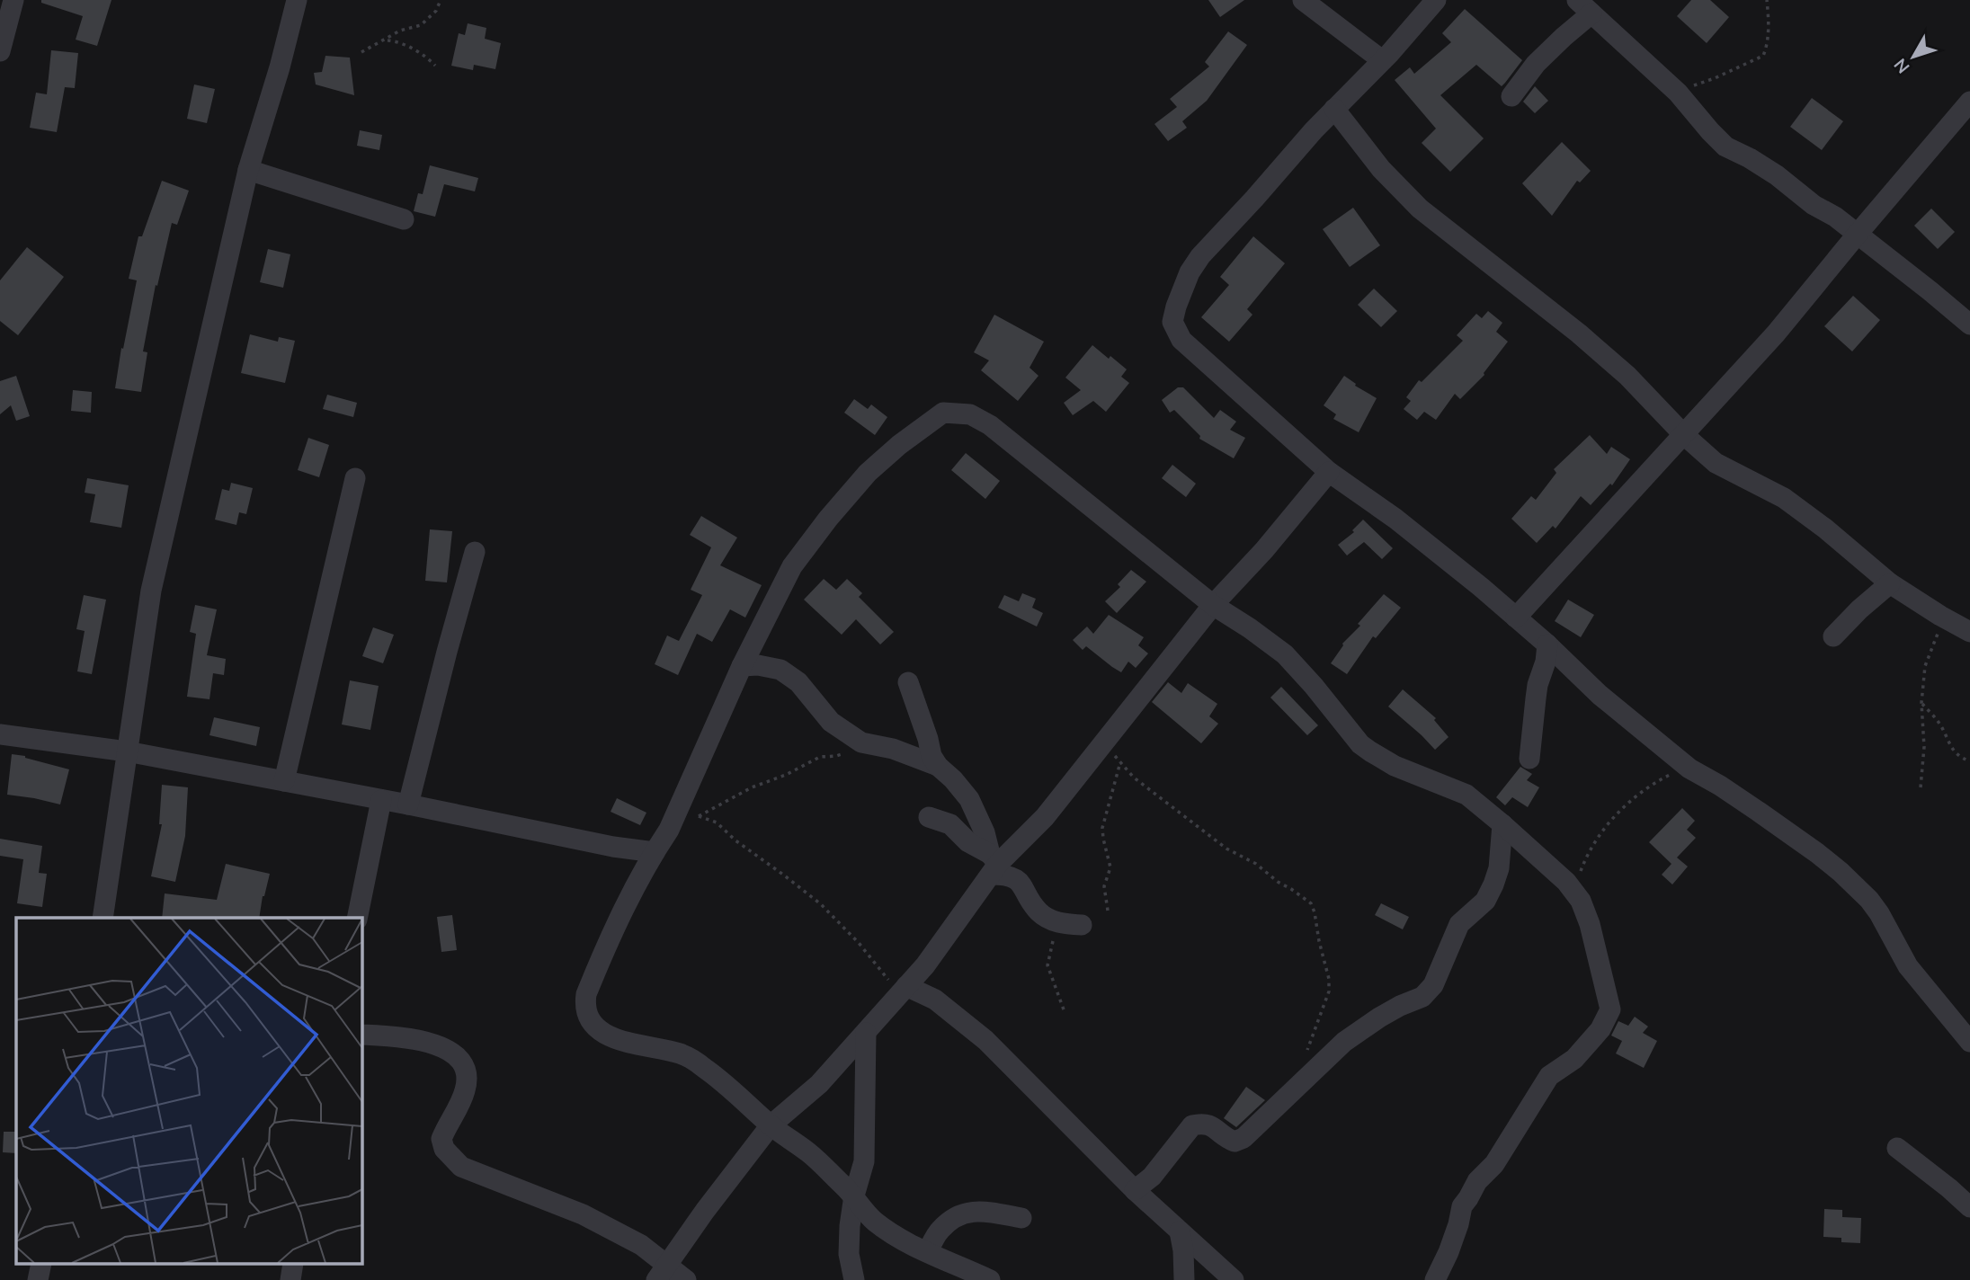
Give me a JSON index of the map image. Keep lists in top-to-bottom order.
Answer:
{
  "north": "bottom left"
}
